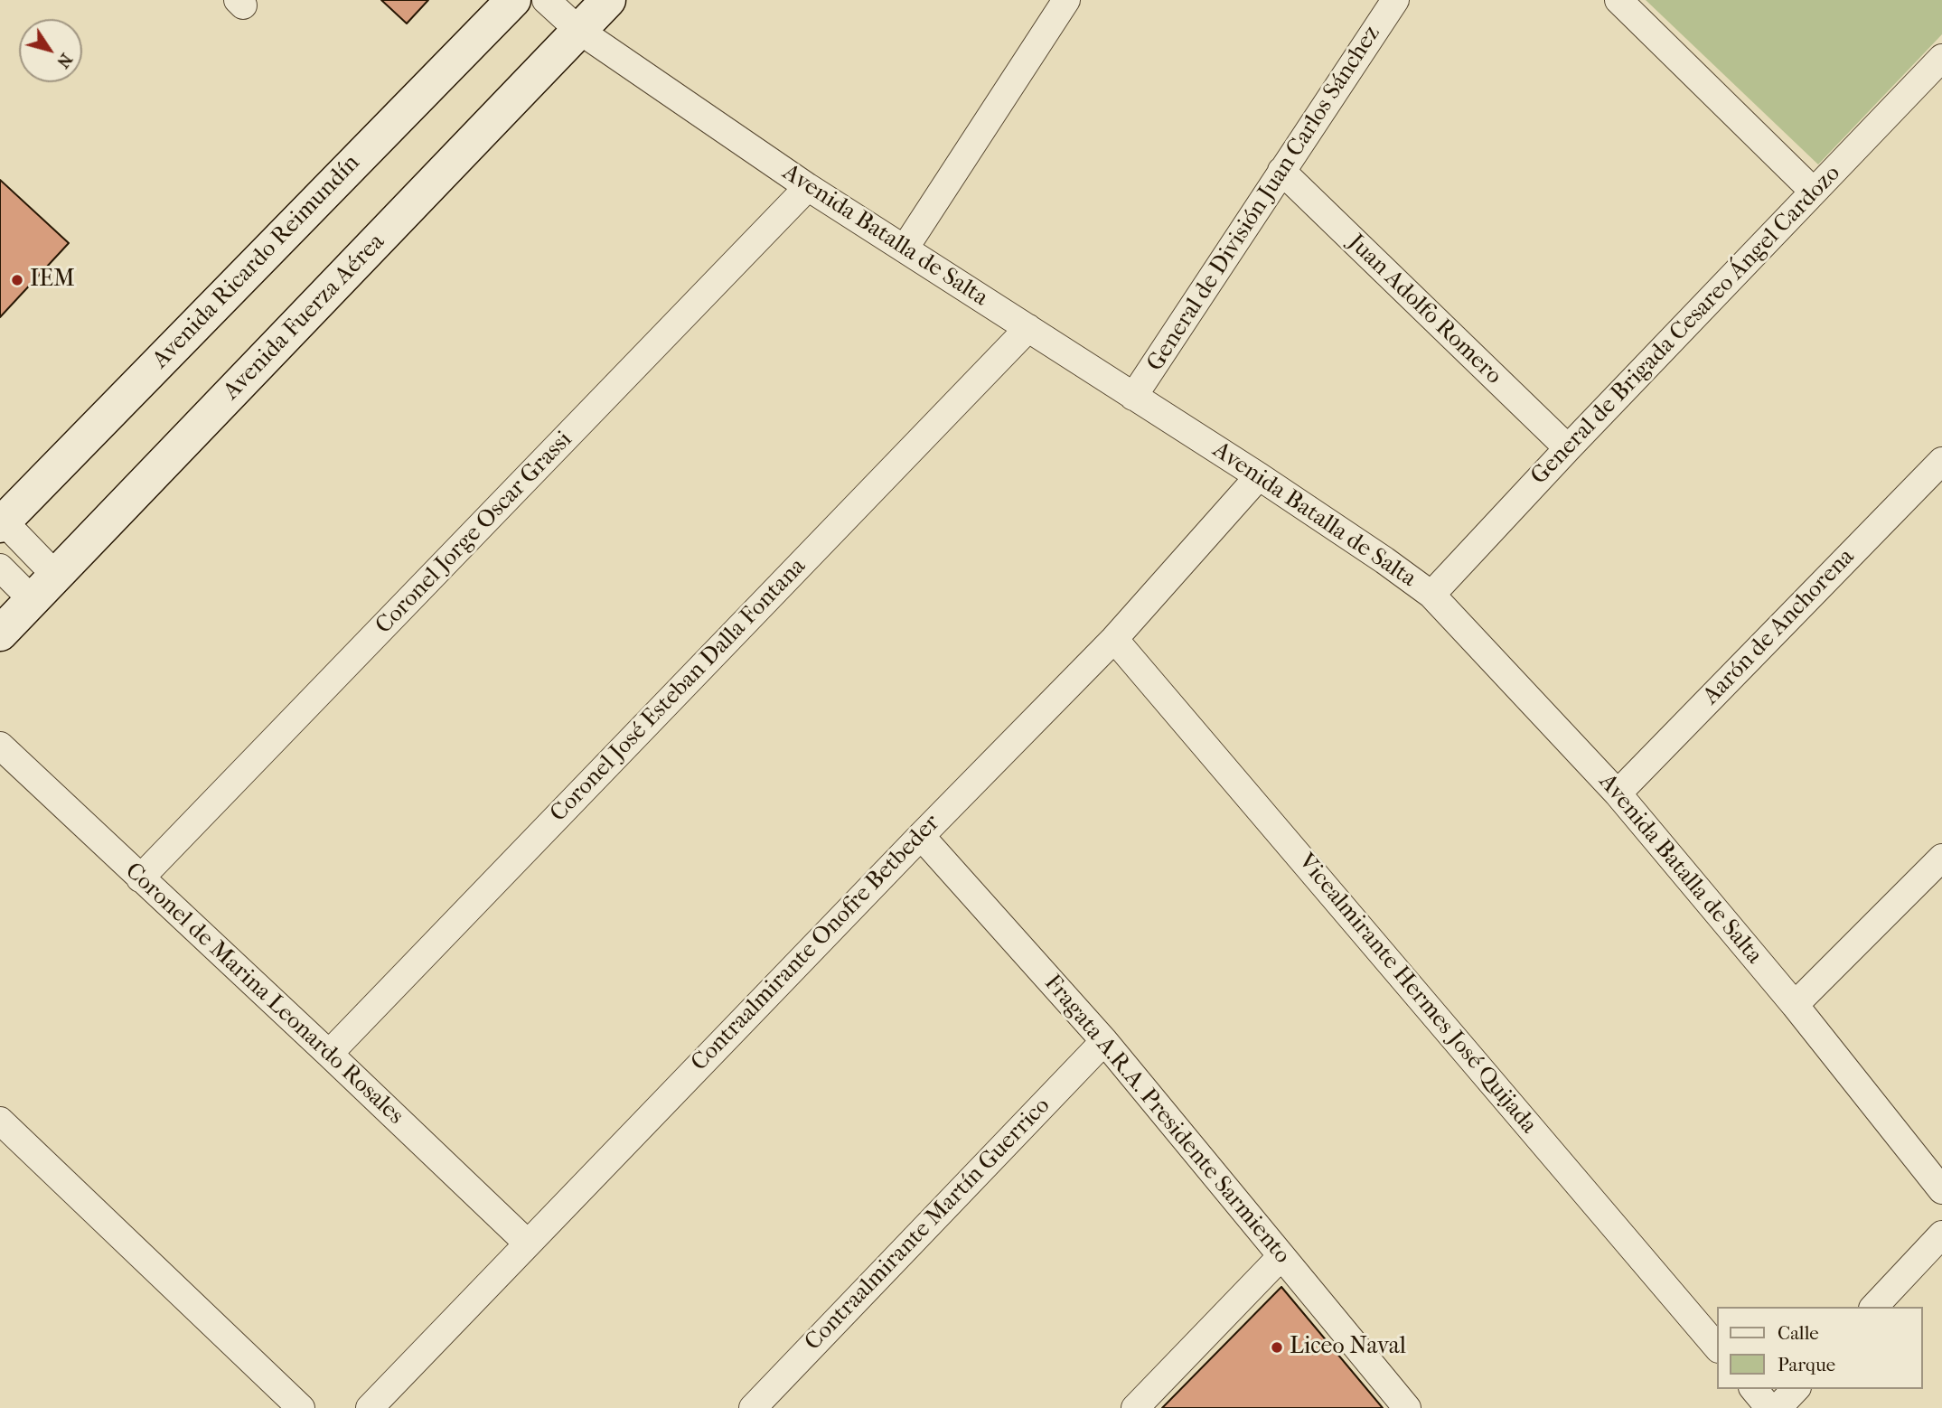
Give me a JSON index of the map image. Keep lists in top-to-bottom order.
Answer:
{
  "streets": {
    "street": [
      "General de División Juan Carlos Sánchez",
      "Avenida Batalla de Salta",
      "Avenida Ricardo Reimundín",
      "Juan Adolfo Romero",
      "Avenida Fuerza Aérea",
      "General de Brigada Cesareo Ángel Cardozo",
      "Coronel Jorge Oscar Grassi",
      "Aarón de Anchorena",
      "Coronel José Esteban Dalla Fontana",
      "Contraalmirante Onofre Betbeder",
      "Coronel de Marina Leonardo Rosales",
      "Vicealmirante Hermes José Quijada",
      "Fragata A.R.A. Presidente Sarmiento",
      "Contraalmirante Martín Guerrico"
    ]
  },
  "crossings": [
    ["General de División Juan Carlos Sánchez", "Avenida Batalla de Salta"],
    ["General de División Juan Carlos Sánchez", "Juan Adolfo Romero"],
    ["Avenida Batalla de Salta", "Avenida Fuerza Aérea"],
    ["Avenida Batalla de Salta", "General de Brigada Cesareo Ángel Cardozo"],
    ["Avenida Batalla de Salta", "Coronel Jorge Oscar Grassi"],
    ["Avenida Batalla de Salta", "Aarón de Anchorena"],
    ["Avenida Batalla de Salta", "Coronel José Esteban Dalla Fontana"],
    ["Avenida Batalla de Salta", "Contraalmirante Onofre Betbeder"],
    ["Juan Adolfo Romero", "General de Brigada Cesareo Ángel Cardozo"],
    ["Coronel Jorge Oscar Grassi", "Coronel de Marina Leonardo Rosales"],
    ["Coronel José Esteban Dalla Fontana", "Coronel de Marina Leonardo Rosales"],
    ["Contraalmirante Onofre Betbeder", "Coronel de Marina Leonardo Rosales"],
    ["Contraalmirante Onofre Betbeder", "Vicealmirante Hermes José Quijada"],
    ["Contraalmirante Onofre Betbeder", "Fragata A.R.A. Presidente Sarmiento"],
    ["Fragata A.R.A. Presidente Sarmiento", "Contraalmirante Martín Guerrico"]
  ],
  "places": ["IEM", "Liceo Naval"],
  "legend": ["Calle", "Parque"],
  "north": "bottom right"
}
